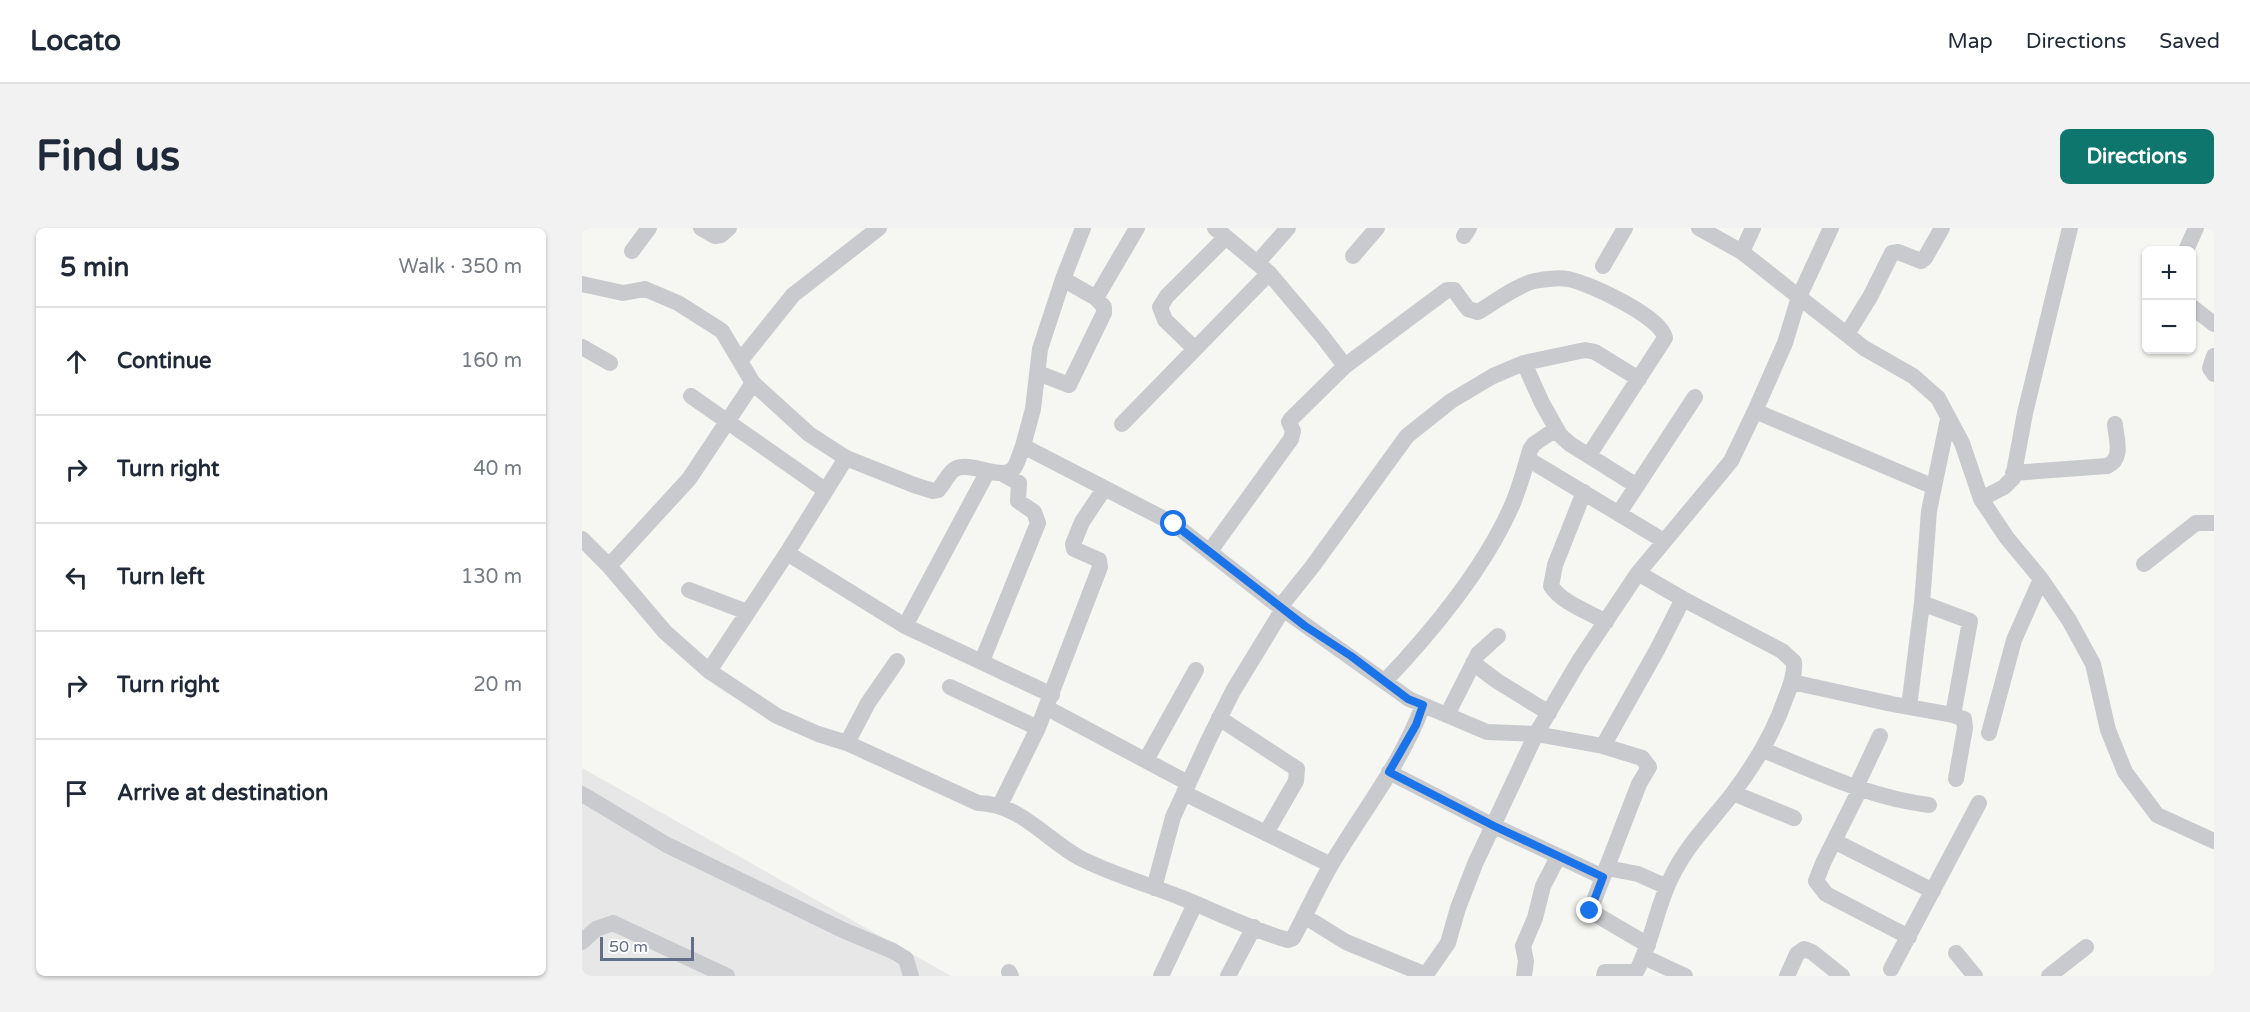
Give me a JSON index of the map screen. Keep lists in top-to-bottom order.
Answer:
{
  "scale_bar": "50 m",
  "page": {
    "header": "Locato",
    "nav": ["Map", "Directions", "Saved"],
    "buttons": "Directions",
    "title": "Find us",
    "heading": ["5 min", "Walk · 350 m"],
    "map_buttons": ["+", "−"],
    "list": [
      ["Continue", "160 m"],
      ["Turn right", "40 m"],
      ["Turn left", "130 m"],
      ["Turn right", "20 m"],
      "Arrive at destination"
    ],
    "scale": "50 m"
  }
}
